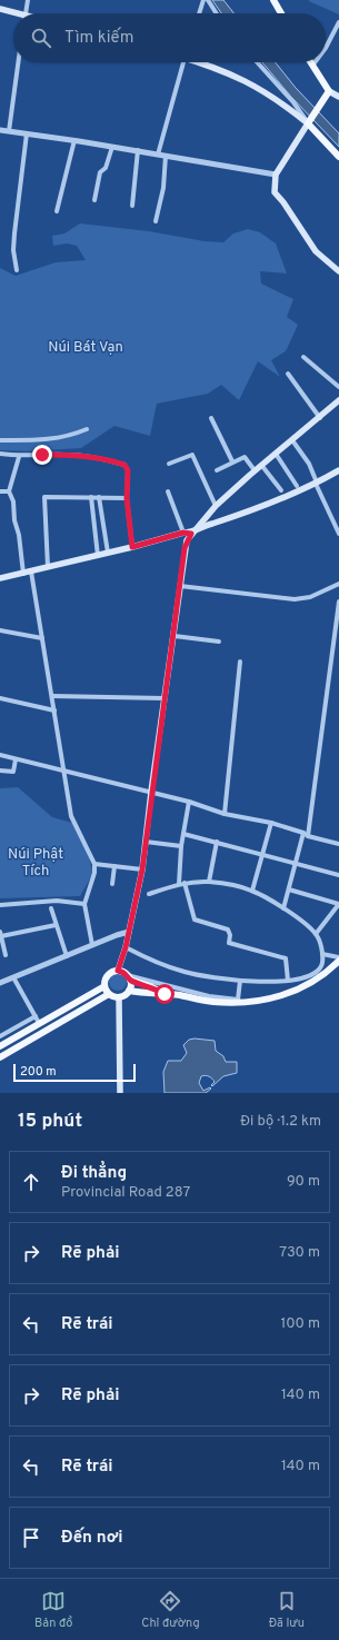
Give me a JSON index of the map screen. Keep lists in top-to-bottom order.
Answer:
{
  "parks": ["Núi Bát Vạn", "Núi Phật Tích"],
  "scale_bar": "200 m",
  "page": {
    "search": "Tìm kiếm",
    "scale": "200 m",
    "heading": ["15 phút", "Đi bộ · 1.2 km"],
    "list": [
      ["Đi thẳng", "Provincial Road 287", "90 m"],
      ["Rẽ phải", "730 m"],
      ["Rẽ trái", "100 m"],
      ["Rẽ phải", "140 m"],
      ["Rẽ trái", "140 m"],
      "Đến nơi"
    ],
    "nav": ["Bản đồ", "Chỉ đường", "Đã lưu"]
  }
}
